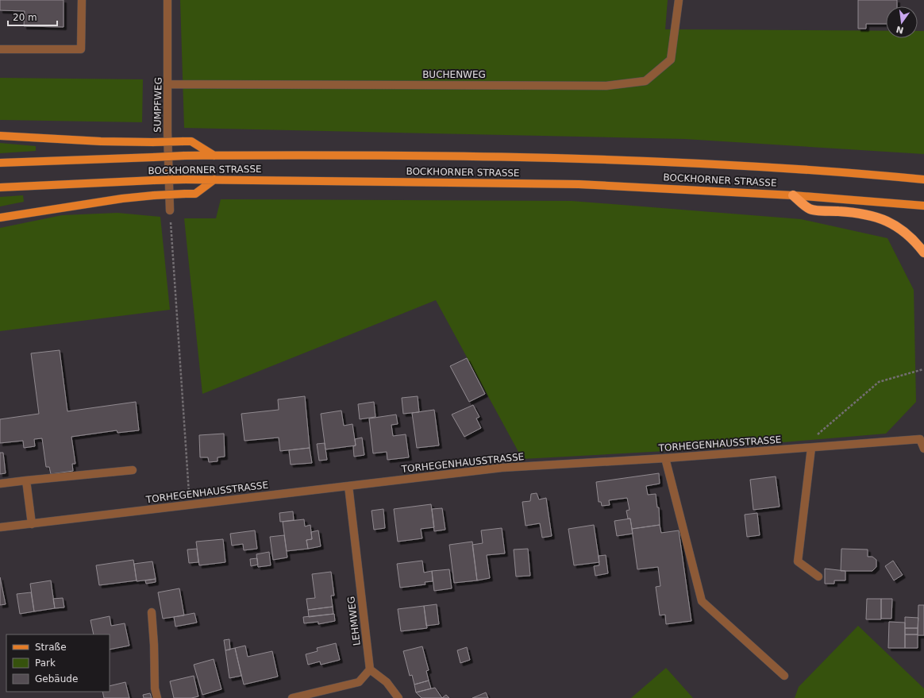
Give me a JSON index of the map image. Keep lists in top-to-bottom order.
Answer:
{
  "streets": {
    "main road": ["BOCKHORNER STRASSE"],
    "street": [
      "BUCHENWEG",
      "SUMPFWEG",
      "TORHEGENHAUSSTRASSE",
      "LEHMWEG"
    ]
  },
  "crossings": [
    ["BUCHENWEG", "SUMPFWEG"],
    ["TORHEGENHAUSSTRASSE", "LEHMWEG"]
  ],
  "legend": ["Straße", "Park", "Gebäude"],
  "scale_bar": "20 m",
  "north": "bottom"
}
